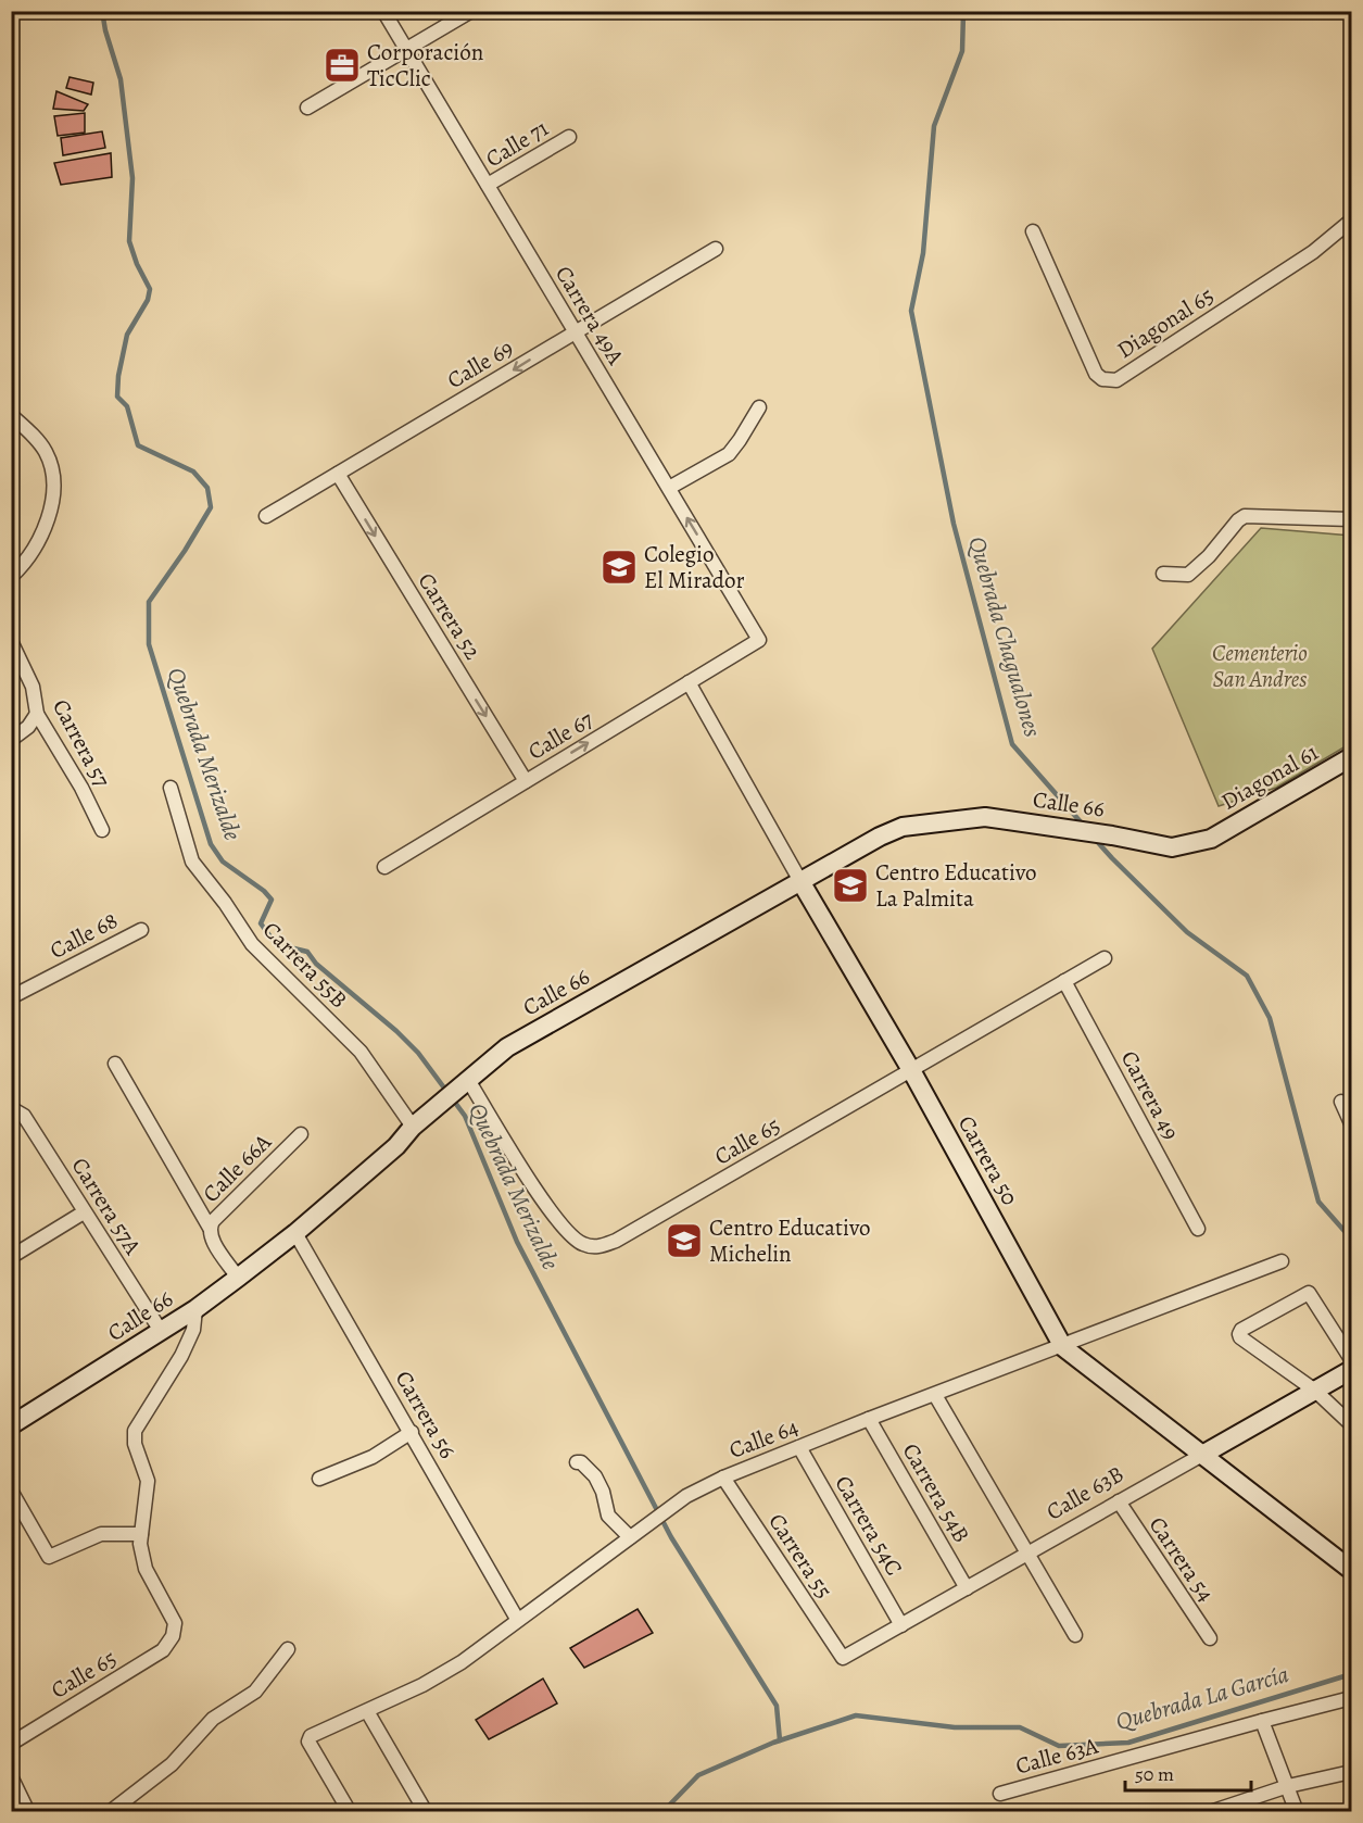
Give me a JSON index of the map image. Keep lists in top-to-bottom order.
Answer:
{
  "streets": {
    "street": [
      "Calle 71",
      "Carrera 49A",
      "Diagonal 65",
      "Calle 69",
      "Carrera 52",
      "Calle 67",
      "Carrera 57",
      "Diagonal 61",
      "Calle 66",
      "Calle 68",
      "Carrera 55B",
      "Carrera 49",
      "Calle 65",
      "Carrera 50",
      "Calle 66A",
      "Carrera 57A",
      "Carrera 56",
      "Calle 64",
      "Carrera 54B",
      "Calle 63B",
      "Carrera 54C",
      "Carrera 55",
      "Carrera 54",
      "Calle 63A"
    ]
  },
  "crossings": [
    ["Calle 71", "Carrera 49A"],
    ["Carrera 49A", "Calle 69"],
    ["Carrera 49A", "Calle 67"],
    ["Calle 69", "Carrera 52"],
    ["Carrera 52", "Calle 67"],
    ["Calle 67", "Carrera 50"],
    ["Diagonal 61", "Calle 66"],
    ["Calle 66", "Carrera 55B"],
    ["Calle 66", "Calle 65"],
    ["Calle 66", "Carrera 50"],
    ["Calle 66", "Carrera 57A"],
    ["Calle 66", "Carrera 56"],
    ["Carrera 49", "Calle 65"],
    ["Calle 65", "Carrera 50"],
    ["Carrera 50", "Calle 64"],
    ["Carrera 50", "Calle 63B"],
    ["Carrera 56", "Calle 64"],
    ["Calle 64", "Carrera 54B"],
    ["Calle 64", "Carrera 54C"],
    ["Calle 64", "Carrera 55"],
    ["Carrera 54B", "Calle 63B"],
    ["Calle 63B", "Carrera 54C"],
    ["Calle 63B", "Carrera 55"],
    ["Calle 63B", "Carrera 54"]
  ],
  "one_way": ["Calle 69", "Carrera 52", "Calle 67"],
  "water": ["Quebrada Chagualones", "Quebrada Merizalde", "Quebrada La García"],
  "parks": ["Cementerio San Andres"],
  "places": {
    "office": ["Corporación TicClic"],
    "school or university": ["Colegio El Mirador", "Centro Educativo La Palmita", "Centro Educativo Michelin"]
  },
  "scale_bar": "50 m"
}
